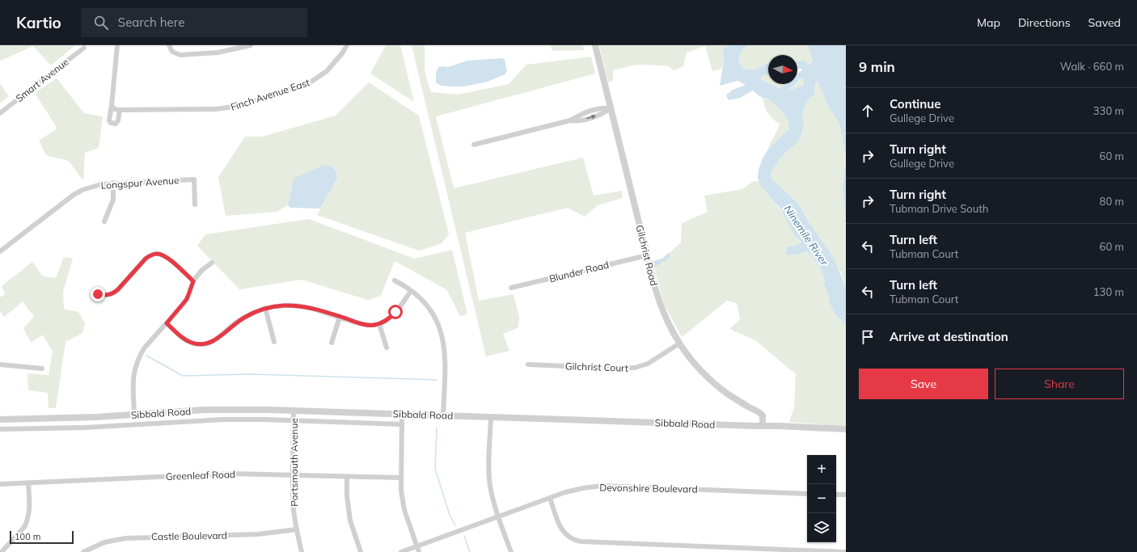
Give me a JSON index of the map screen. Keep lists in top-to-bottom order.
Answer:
{
  "streets": {
    "street": [
      "Smart Avenue",
      "Finch Avenue East",
      "Longspur Avenue",
      "Gilchrist Road",
      "Blunder Road",
      "Gilchrist Court",
      "Sibbald Road",
      "Portsmouth Avenue",
      "Greenleaf Road",
      "Devonshire Boulevard",
      "Castle Boulevard"
    ]
  },
  "crossings": [
    ["Gilchrist Road", "Blunder Road"],
    ["Gilchrist Road", "Gilchrist Court"],
    ["Gilchrist Road", "Sibbald Road"],
    ["Sibbald Road", "Portsmouth Avenue"],
    ["Portsmouth Avenue", "Greenleaf Road"],
    ["Portsmouth Avenue", "Castle Boulevard"]
  ],
  "water": ["Ninemile River"],
  "scale_bar": "100 m",
  "north": "right",
  "page": {
    "header": "Kartio",
    "search": "Search here",
    "nav": ["Map", "Directions", "Saved"],
    "heading": ["9 min", "Walk · 660 m"],
    "list": [
      ["Continue", "Gullege Drive", "330 m"],
      ["Turn right", "Gullege Drive", "60 m"],
      ["Turn right", "Tubman Drive South", "80 m"],
      ["Turn left", "Tubman Court", "60 m"],
      ["Turn left", "Tubman Court", "130 m"],
      "Arrive at destination"
    ],
    "buttons": ["Save", "Share"],
    "map_buttons": ["+", "−"],
    "scale": "100 m"
  }
}
